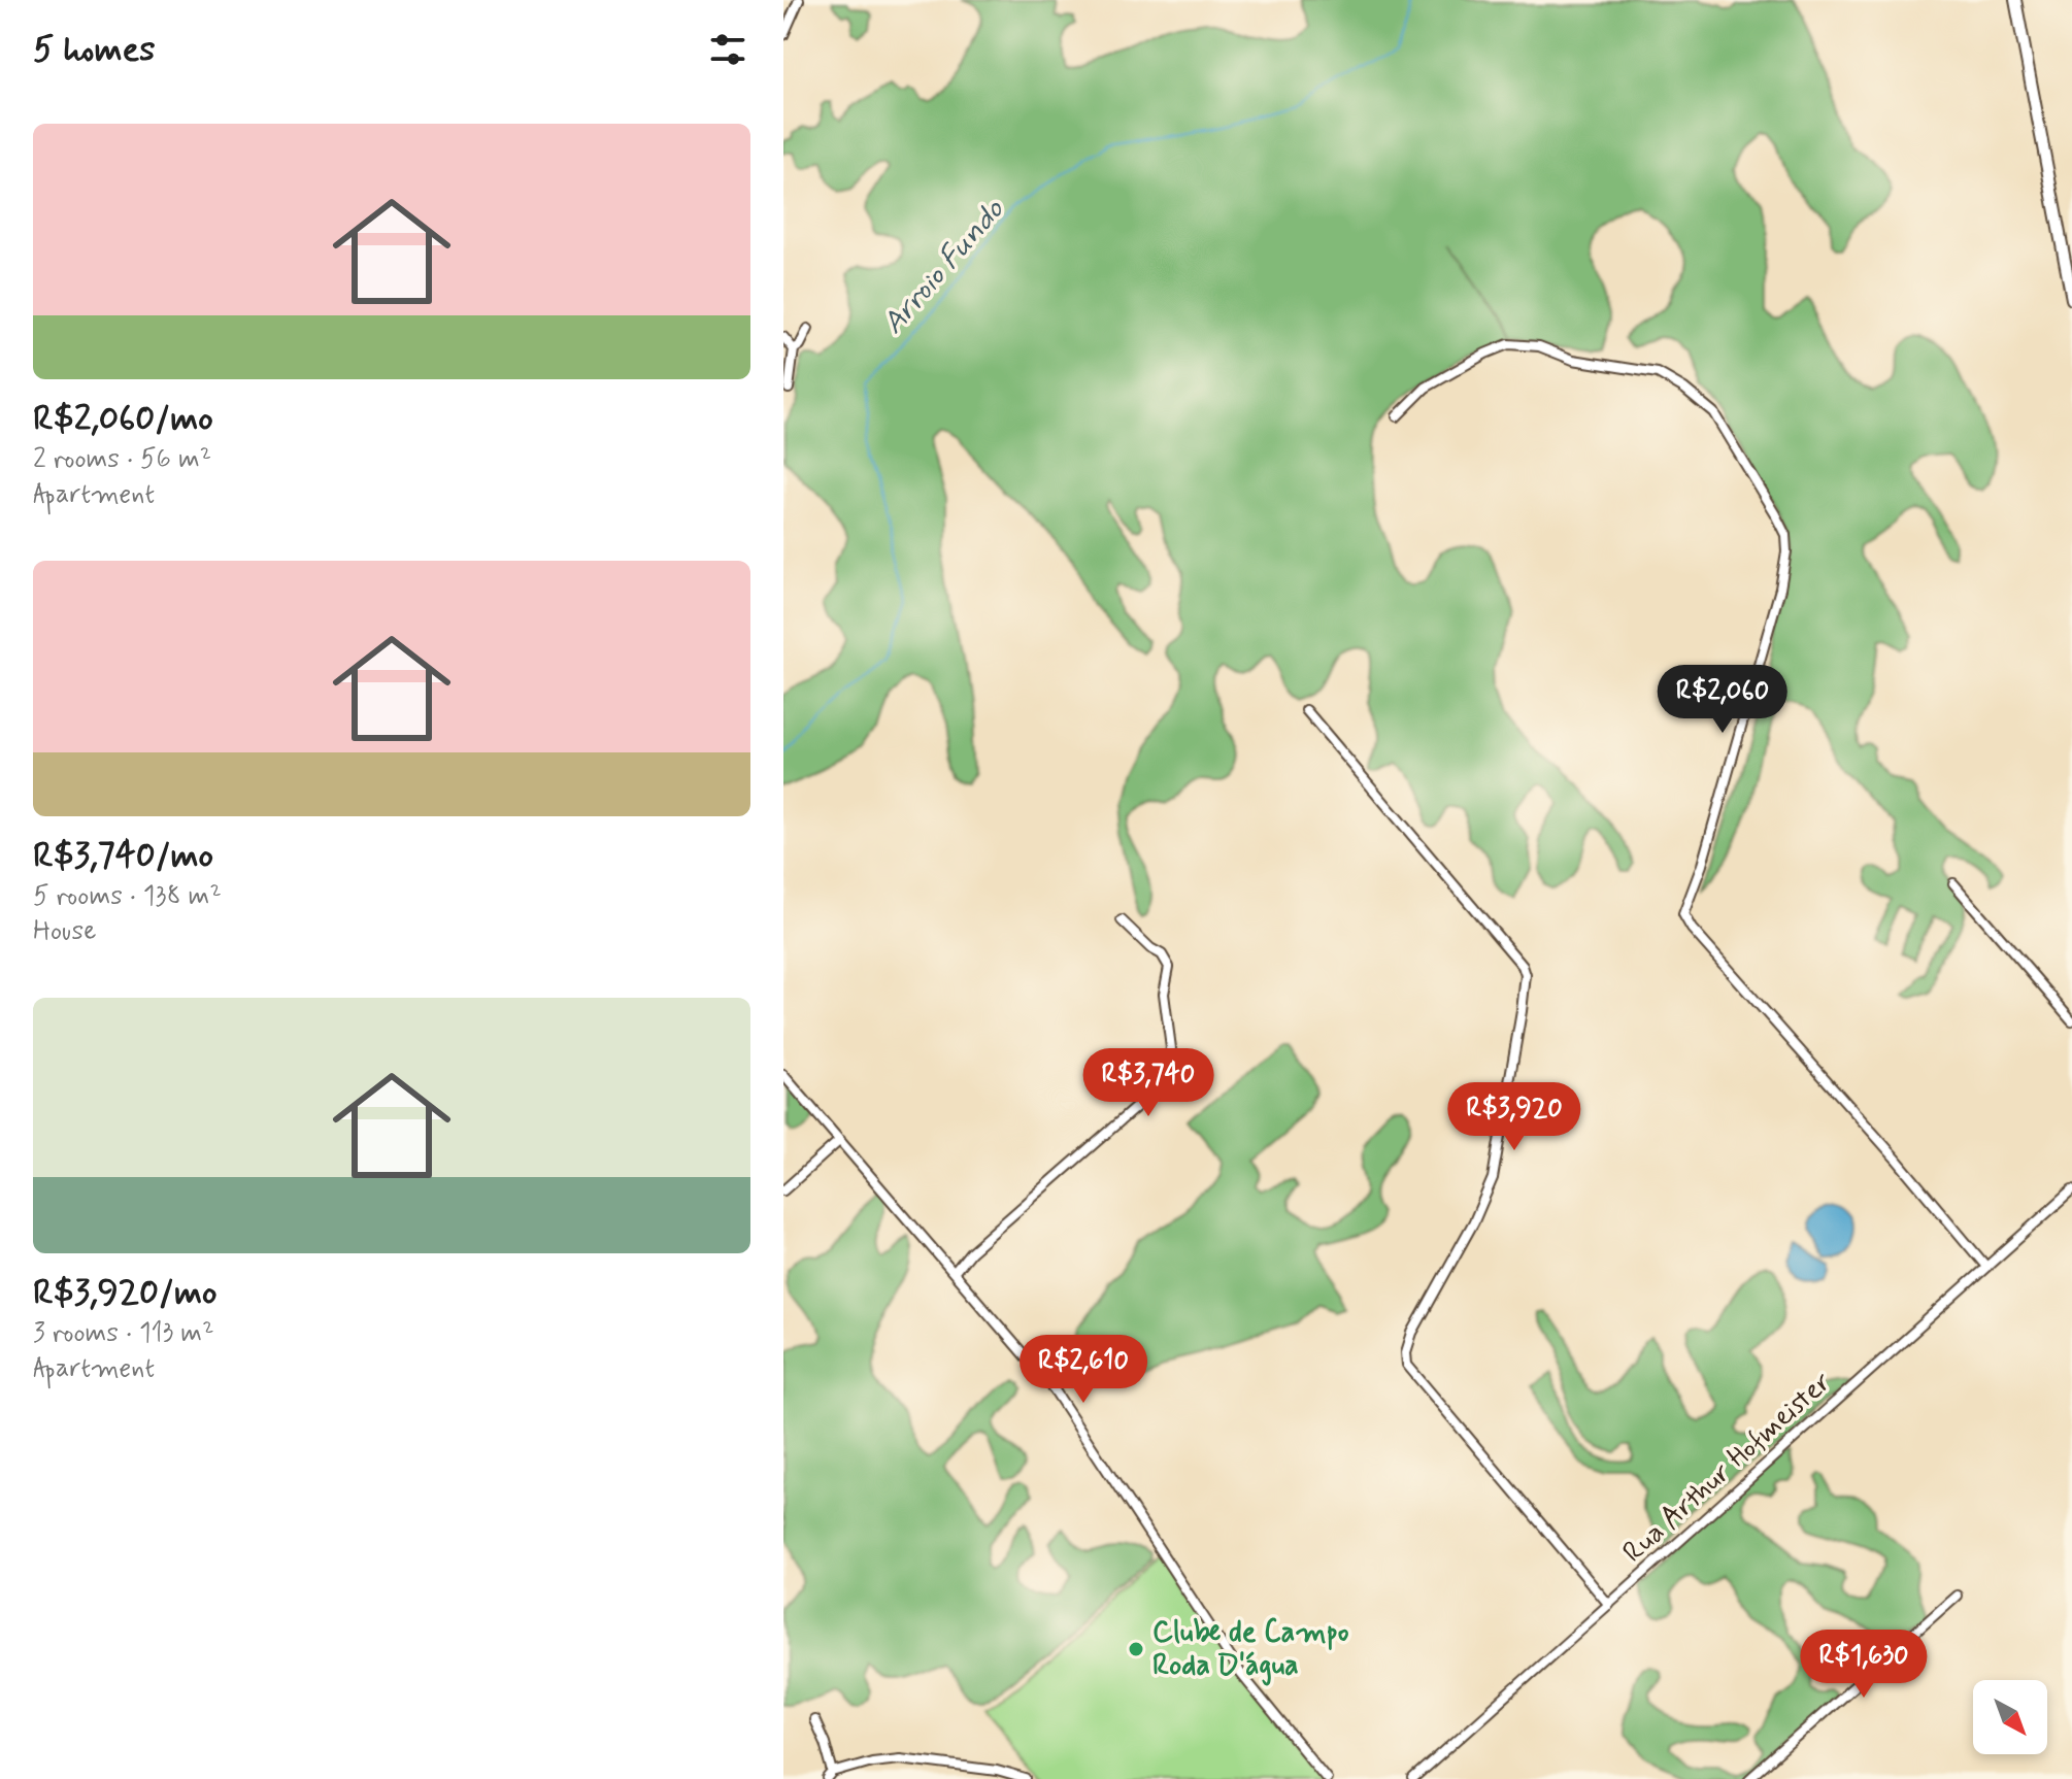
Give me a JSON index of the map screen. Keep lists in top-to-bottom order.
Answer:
{
  "streets": {
    "street": ["Rua Arthur Hofmeister"]
  },
  "water": ["Arroio Fundo"],
  "places": ["Clube de Campo Roda D'água"],
  "north": "bottom right",
  "page": {
    "heading": "5 homes",
    "list": [
      {
        "name": "R$2,060/mo",
        "note": "2 rooms · 56 m² · Apartment"
      },
      {
        "name": "R$3,740/mo",
        "note": "5 rooms · 138 m² · House"
      },
      {
        "name": "R$3,920/mo",
        "note": "3 rooms · 113 m² · Apartment"
      }
    ],
    "price": [
      "R$2,060",
      "R$3,740",
      "R$3,920",
      "R$2,610",
      "R$1,630"
    ]
  }
}
